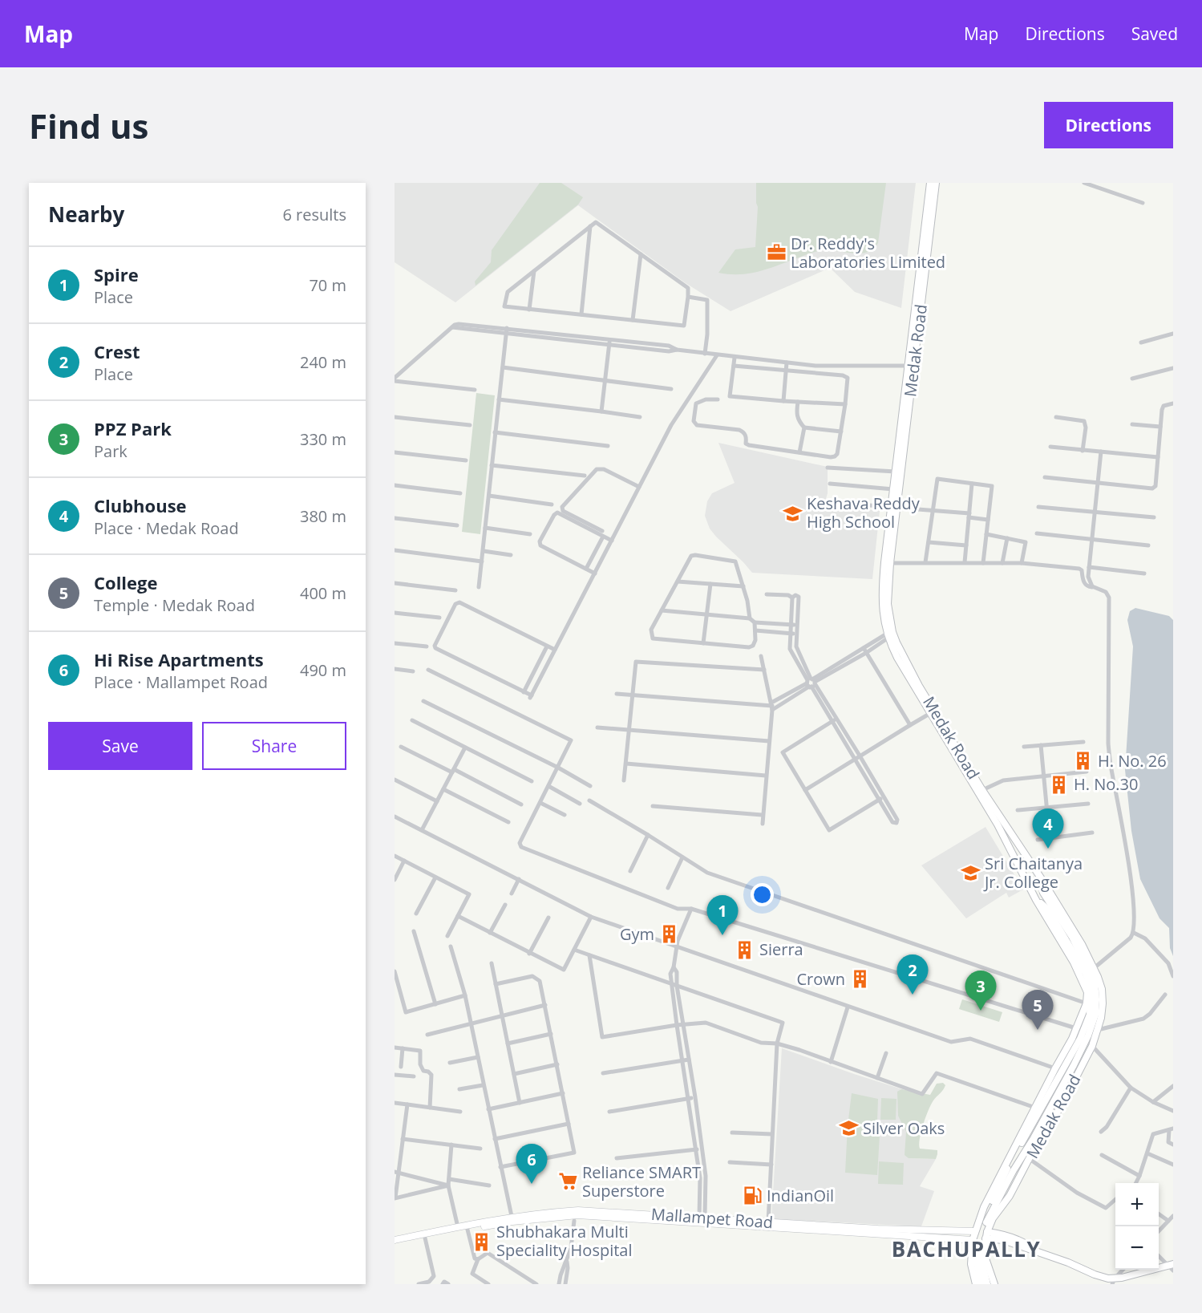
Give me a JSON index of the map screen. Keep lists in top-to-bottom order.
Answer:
{
  "streets": {
    "main road": ["Medak Road", "Mallampet Road"]
  },
  "crossings": [
    ["Medak Road", "Mallampet Road"]
  ],
  "districts": ["BACHUPALLY"],
  "places": {
    "office": ["Dr. Reddy's Laboratories Limited"],
    "school or university": ["Keshava Reddy High School", "Sri Chaitanya Jr. College", "Silver Oaks"],
    "building": [
      "H. No. 26",
      "H. No.30",
      "Gym",
      "Sierra",
      "Crown",
      "Shubhakara Multi Speciality Hospital"
    ],
    "supermarket": ["Reliance SMART Superstore"],
    "fuel station": ["IndianOil"]
  },
  "page": {
    "header": "Map",
    "nav": ["Map", "Directions", "Saved"],
    "buttons": [
      "Directions",
      ["Save", "Share"]
    ],
    "title": "Find us",
    "heading": ["Nearby", "6 results"],
    "list": [
      {
        "mark": "1",
        "name": "Spire",
        "note": "Place",
        "value": "70 m"
      },
      {
        "mark": "2",
        "name": "Crest",
        "note": "Place",
        "value": "240 m"
      },
      {
        "mark": "3",
        "name": "PPZ Park",
        "note": "Park",
        "value": "330 m"
      },
      {
        "mark": "4",
        "name": "Clubhouse",
        "note": "Place · Medak Road",
        "value": "380 m"
      },
      {
        "mark": "5",
        "name": "College",
        "note": "Temple · Medak Road",
        "value": "400 m"
      },
      {
        "mark": "6",
        "name": "Hi Rise Apartments",
        "note": "Place · Mallampet Road",
        "value": "490 m"
      }
    ],
    "pins": [
      "4",
      "1",
      "2",
      "3",
      "5",
      "6"
    ],
    "map_buttons": ["+", "−"]
  }
}
